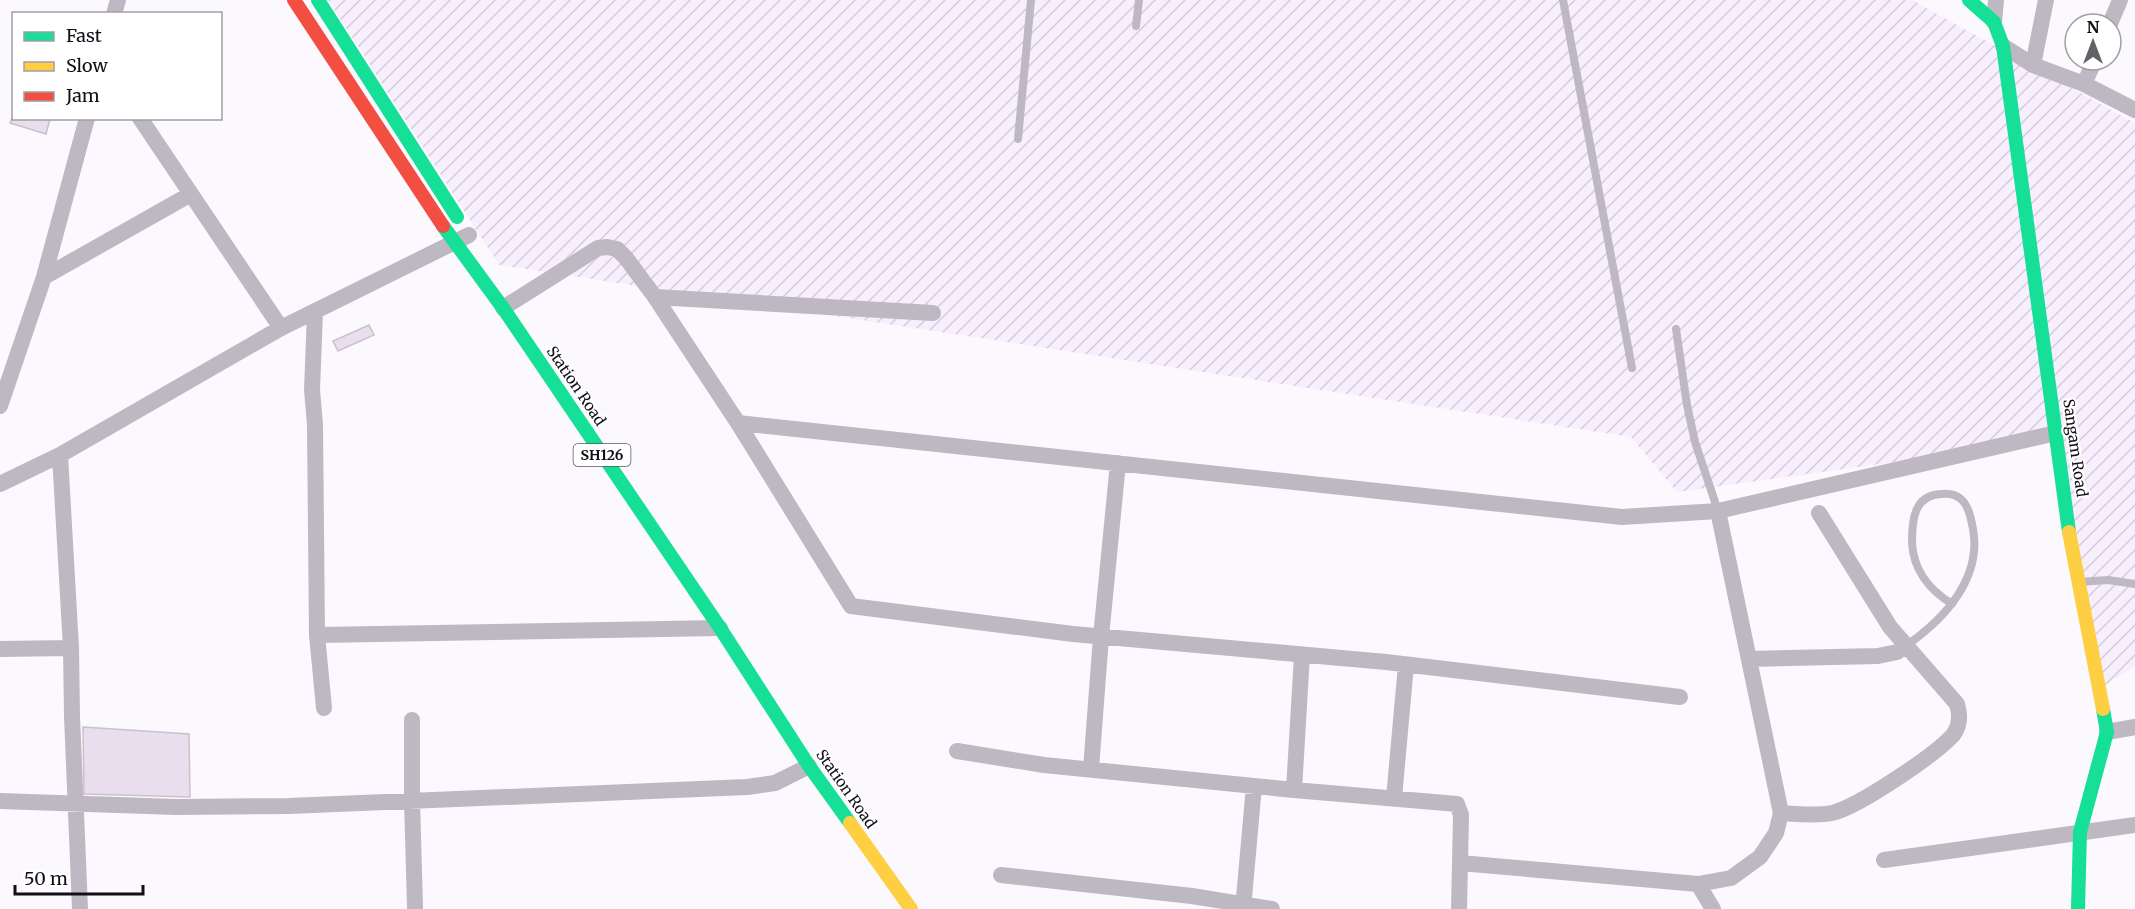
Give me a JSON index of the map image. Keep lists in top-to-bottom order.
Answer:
{
  "streets": {
    "main road": ["Station Road", "Sangam Road", "SH126"]
  },
  "legend": ["Fast", "Slow", "Jam"],
  "scale_bar": "50 m",
  "north": "top"
}
